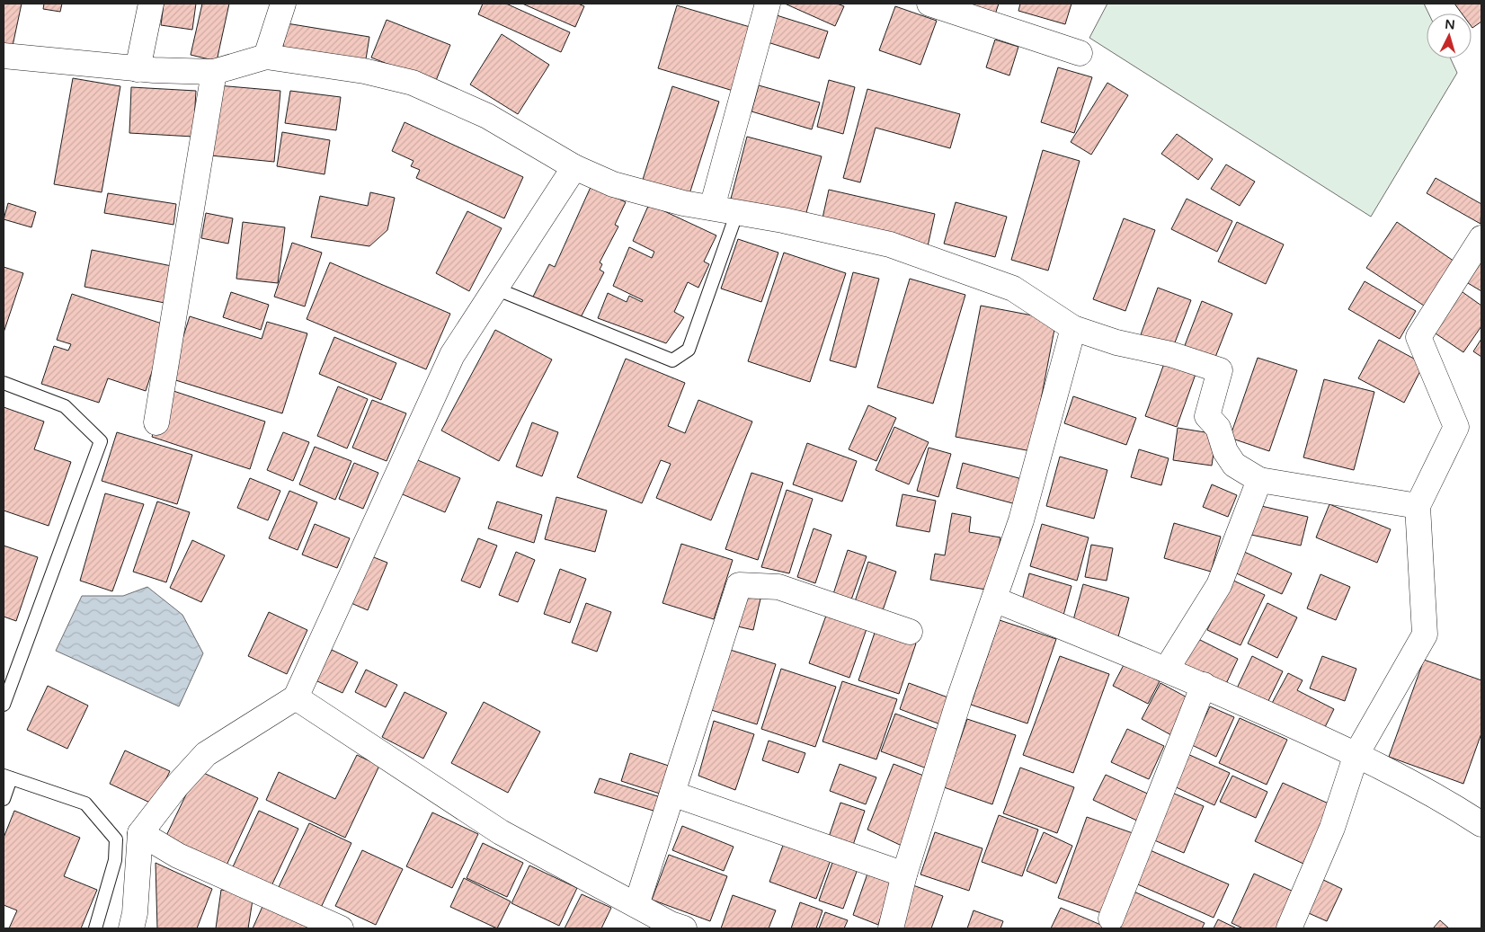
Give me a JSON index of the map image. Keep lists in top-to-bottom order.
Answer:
{
  "north": "top"
}
